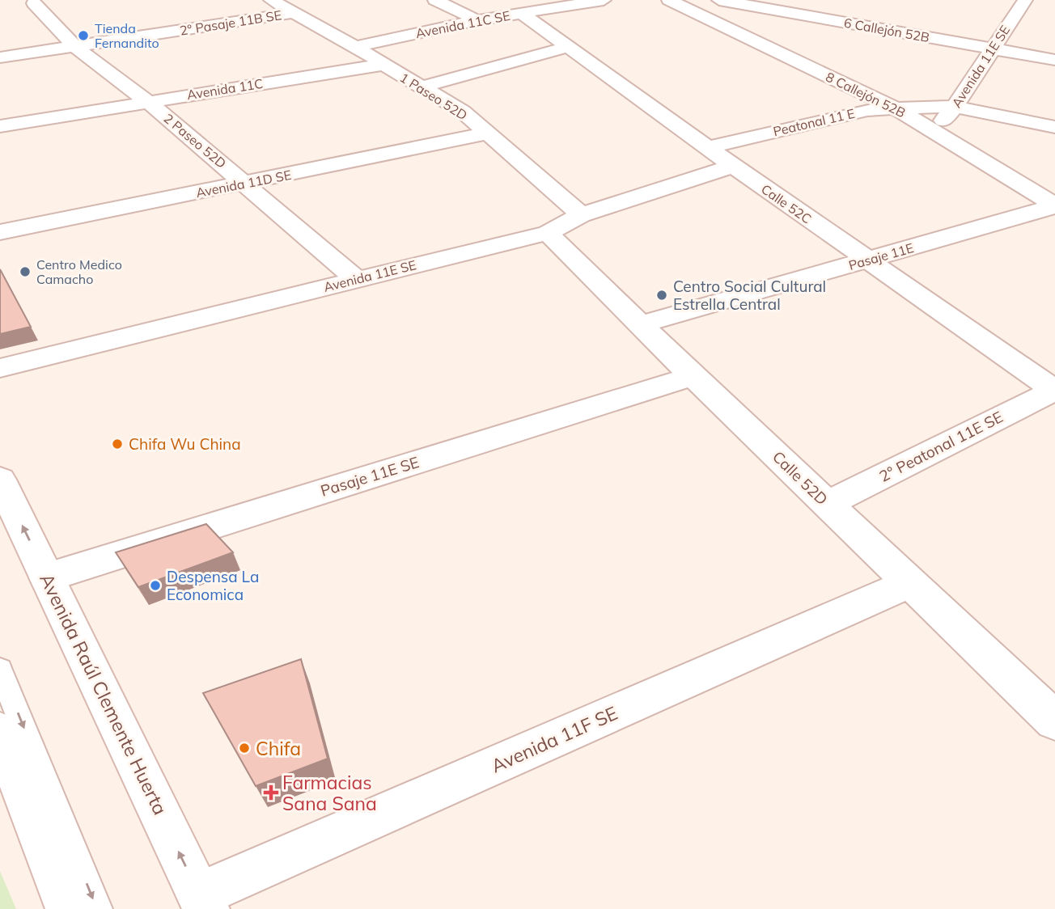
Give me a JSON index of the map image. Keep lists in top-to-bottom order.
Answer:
{
  "streets": {
    "street": [
      "2° Pasaje 11B SE",
      "Avenida 11C SE",
      "6 Callejón 52B",
      "Avenida 11E SE",
      "Avenida 11C",
      "8 Callejón 52B",
      "1 Paseo 52D",
      "Peatonal 11 E",
      "2 Paseo 52D",
      "Avenida 11D SE",
      "Calle 52C",
      "Pasaje 11E",
      "2° Peatonal 11E SE",
      "Pasaje 11E SE",
      "Calle 52D",
      "Avenida Raúl Clemente Huerta",
      "Avenida 11F SE"
    ]
  },
  "crossings": [
    ["2° Pasaje 11B SE", "1 Paseo 52D"],
    ["2° Pasaje 11B SE", "2 Paseo 52D"],
    ["Avenida 11C SE", "1 Paseo 52D"],
    ["Avenida 11C SE", "Calle 52C"],
    ["6 Callejón 52B", "Avenida 11E SE"],
    ["Avenida 11E SE", "8 Callejón 52B"],
    ["Avenida 11E SE", "1 Paseo 52D"],
    ["Avenida 11E SE", "Peatonal 11 E"],
    ["Avenida 11E SE", "2 Paseo 52D"],
    ["Avenida 11E SE", "Calle 52C"],
    ["Avenida 11E SE", "Calle 52D"],
    ["Avenida 11C", "1 Paseo 52D"],
    ["Avenida 11C", "2 Paseo 52D"],
    ["8 Callejón 52B", "Peatonal 11 E"],
    ["8 Callejón 52B", "Pasaje 11E"],
    ["1 Paseo 52D", "Avenida 11D SE"],
    ["Peatonal 11 E", "Calle 52C"],
    ["2 Paseo 52D", "Avenida 11D SE"],
    ["Calle 52C", "Pasaje 11E"],
    ["Calle 52C", "2° Peatonal 11E SE"],
    ["Pasaje 11E", "Calle 52D"],
    ["2° Peatonal 11E SE", "Calle 52D"],
    ["Pasaje 11E SE", "Calle 52D"],
    ["Pasaje 11E SE", "Avenida Raúl Clemente Huerta"],
    ["Calle 52D", "Avenida 11F SE"],
    ["Avenida Raúl Clemente Huerta", "Avenida 11F SE"]
  ],
  "places": {
    "other": [
      "Tienda Fernandito",
      "Centro Medico Camacho",
      "Centro Social Cultural Estrella Central",
      "Chifa Wu China",
      "Despensa La Economica",
      "Chifa"
    ],
    "health": ["Farmacias Sana Sana"]
  }
}
